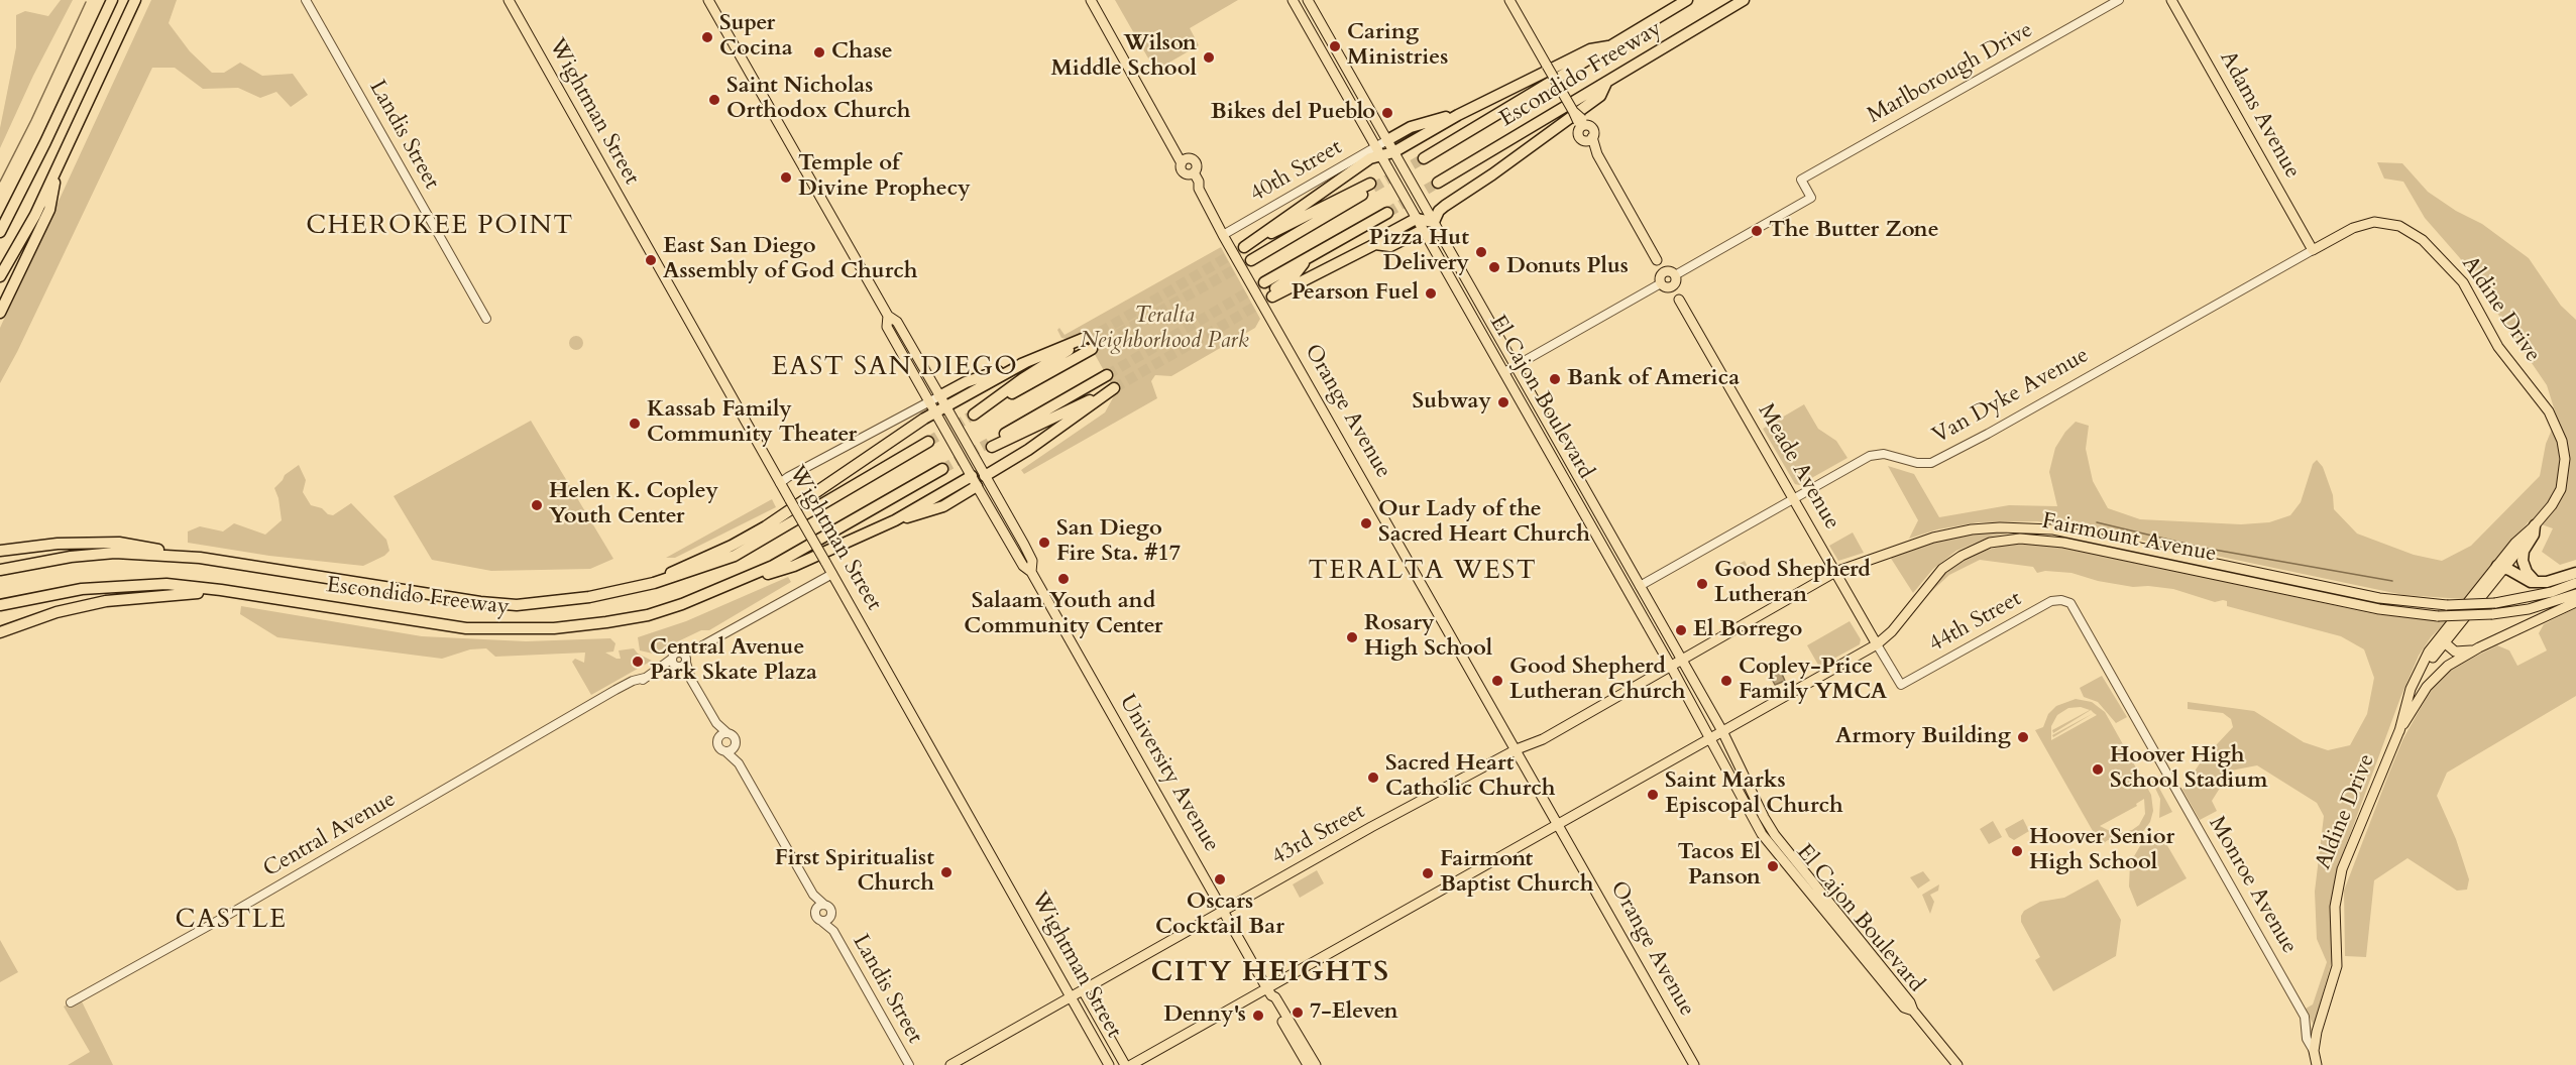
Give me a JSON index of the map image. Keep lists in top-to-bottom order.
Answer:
{
  "streets": {
    "highway": ["Escondido Freeway"],
    "main road": [
      "Wightman Street",
      "Adams Avenue",
      "Aldine Drive",
      "Van Dyke Avenue",
      "El Cajon Boulevard",
      "Orange Avenue",
      "Meade Avenue",
      "Fairmount Avenue",
      "University Avenue",
      "43rd Street",
      "Monroe Avenue"
    ],
    "street": [
      "Marlborough Drive",
      "Landis Street",
      "40th Street",
      "44th Street",
      "Central Avenue"
    ]
  },
  "crossings": [
    ["Marlborough Drive", "Meade Avenue"],
    ["Wightman Street", "43rd Street"],
    ["Adams Avenue", "Van Dyke Avenue"],
    ["40th Street", "El Cajon Boulevard"],
    ["40th Street", "Orange Avenue"],
    ["Aldine Drive", "Van Dyke Avenue"],
    ["Aldine Drive", "Monroe Avenue"],
    ["Van Dyke Avenue", "El Cajon Boulevard"],
    ["Van Dyke Avenue", "Meade Avenue"],
    ["El Cajon Boulevard", "Fairmount Avenue"],
    ["El Cajon Boulevard", "43rd Street"],
    ["Orange Avenue", "Fairmount Avenue"],
    ["Orange Avenue", "43rd Street"],
    ["Meade Avenue", "Fairmount Avenue"],
    ["Meade Avenue", "44th Street"],
    ["Meade Avenue", "43rd Street"],
    ["Fairmount Avenue", "University Avenue"],
    ["Fairmount Avenue", "43rd Street"],
    ["44th Street", "Monroe Avenue"],
    ["University Avenue", "43rd Street"]
  ],
  "districts": [
    "CHEROKEE POINT",
    "EAST SAN DIEGO",
    "TERALTA WEST",
    "CASTLE",
    "CITY HEIGHTS"
  ],
  "parks": ["Teralta Neighborhood Park"],
  "places": [
    "Super Cocina",
    "Caring Ministries",
    "Chase",
    "Wilson Middle School",
    "Saint Nicholas Orthodox Church",
    "Bikes del Pueblo",
    "Temple of Divine Prophecy",
    "The Butter Zone",
    "Pizza Hut Delivery",
    "East San Diego Assembly of God Church",
    "Donuts Plus",
    "Pearson Fuel",
    "Bank of America",
    "Subway",
    "Kassab Family Community Theater",
    "Helen K. Copley Youth Center",
    "Our Lady of the Sacred Heart Church",
    "San Diego Fire Sta. #17",
    "Salaam Youth and Community Center",
    "Good Shepherd Lutheran",
    "El Borrego",
    "Rosary High School",
    "Central Avenue Park Skate Plaza",
    "Good Shepherd Lutheran Church",
    "Copley-Price Family YMCA",
    "Armory Building",
    "Hoover High School Stadium",
    "Sacred Heart Catholic Church",
    "Saint Marks Episcopal Church",
    "Hoover Senior High School",
    "Tacos El Panson",
    "First Spiritualist Church",
    "Fairmont Baptist Church",
    "Oscars Cocktail Bar",
    "7-Eleven",
    "Denny's"
  ]
}
